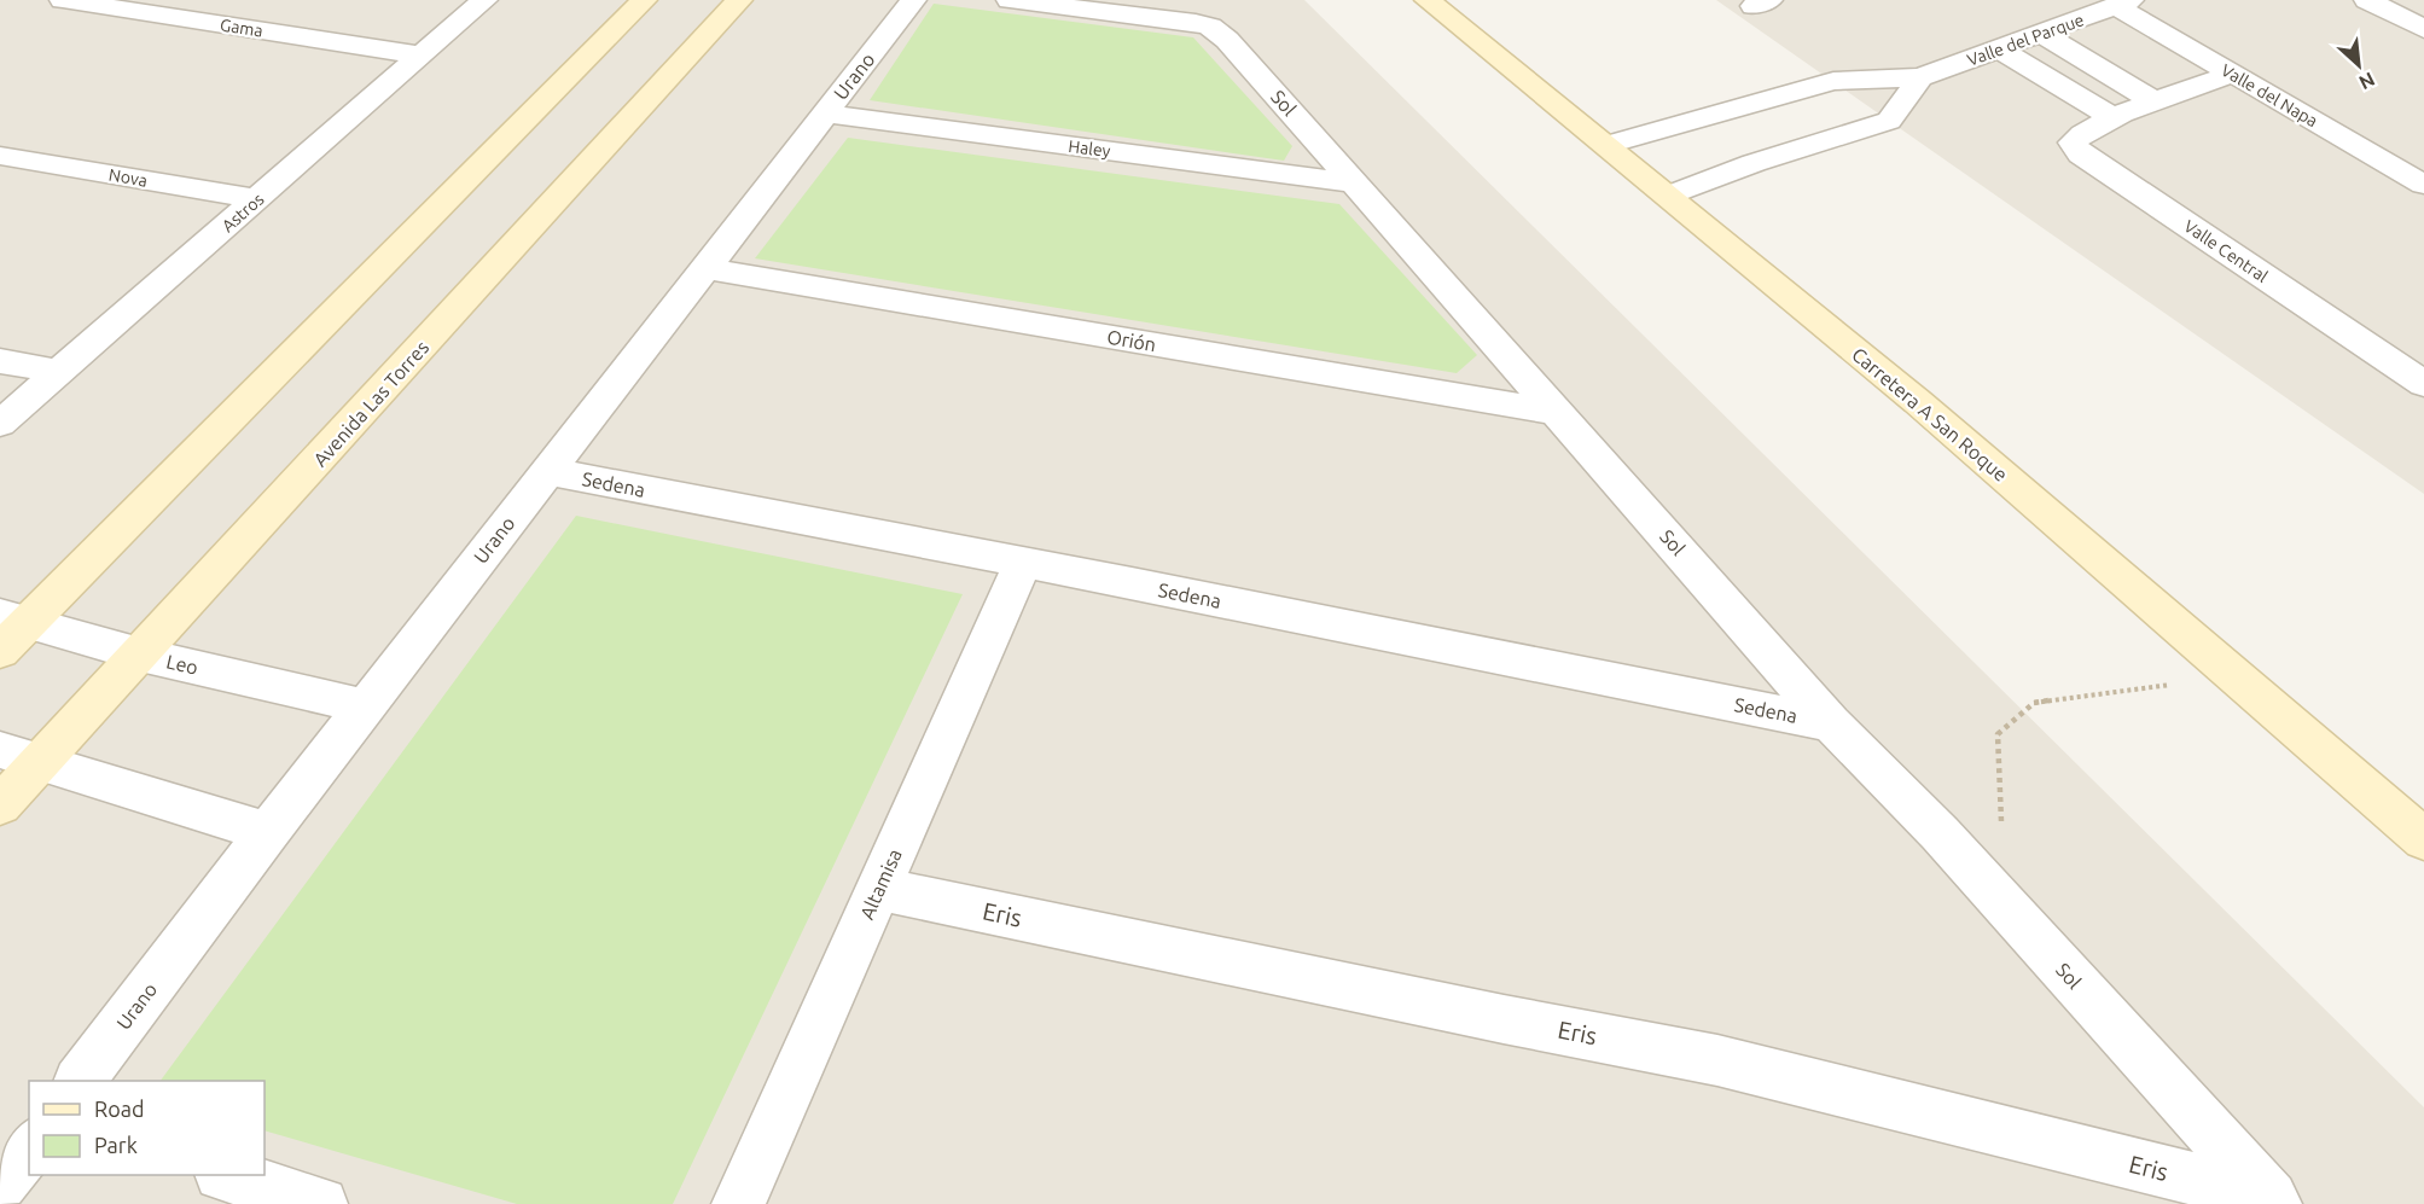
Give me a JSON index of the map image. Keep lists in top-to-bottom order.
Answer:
{
  "streets": {
    "street": [
      "Gama",
      "Valle del Parque",
      "Urano",
      "Valle del Napa",
      "Sol",
      "Haley",
      "Nova",
      "Astros",
      "Valle Central",
      "Orión",
      "Avenida Las Torres",
      "Carretera A San Roque",
      "Sedena",
      "Leo",
      "Altamisa",
      "Eris"
    ]
  },
  "crossings": [
    ["Gama", "Astros"],
    ["Valle del Parque", "Valle del Napa"],
    ["Valle del Parque", "Carretera A San Roque"],
    ["Urano", "Haley"],
    ["Urano", "Orión"],
    ["Urano", "Sedena"],
    ["Urano", "Leo"],
    ["Valle del Napa", "Valle Central"],
    ["Sol", "Haley"],
    ["Sol", "Orión"],
    ["Sol", "Sedena"],
    ["Sol", "Eris"],
    ["Nova", "Astros"],
    ["Avenida Las Torres", "Leo"],
    ["Sedena", "Altamisa"],
    ["Altamisa", "Eris"]
  ],
  "legend": ["Road", "Park"],
  "north": "bottom right"
}
